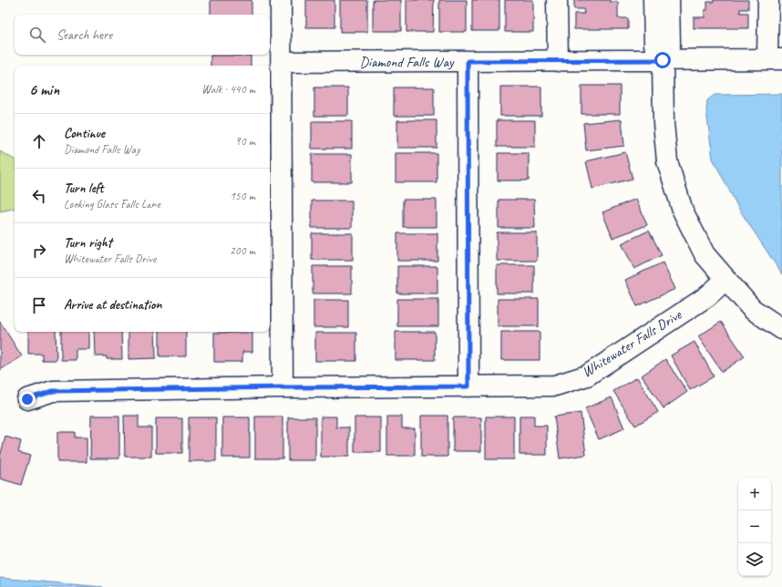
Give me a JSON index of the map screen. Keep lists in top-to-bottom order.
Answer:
{
  "streets": {
    "street": ["Diamond Falls Way", "Whitewater Falls Drive"]
  },
  "page": {
    "search": "Search here",
    "heading": ["6 min", "Walk · 440 m"],
    "list": [
      ["Continue", "Diamond Falls Way", "90 m"],
      ["Turn left", "Looking Glass Falls Lane", "150 m"],
      ["Turn right", "Whitewater Falls Drive", "200 m"],
      "Arrive at destination"
    ],
    "map_buttons": ["+", "−"]
  }
}
